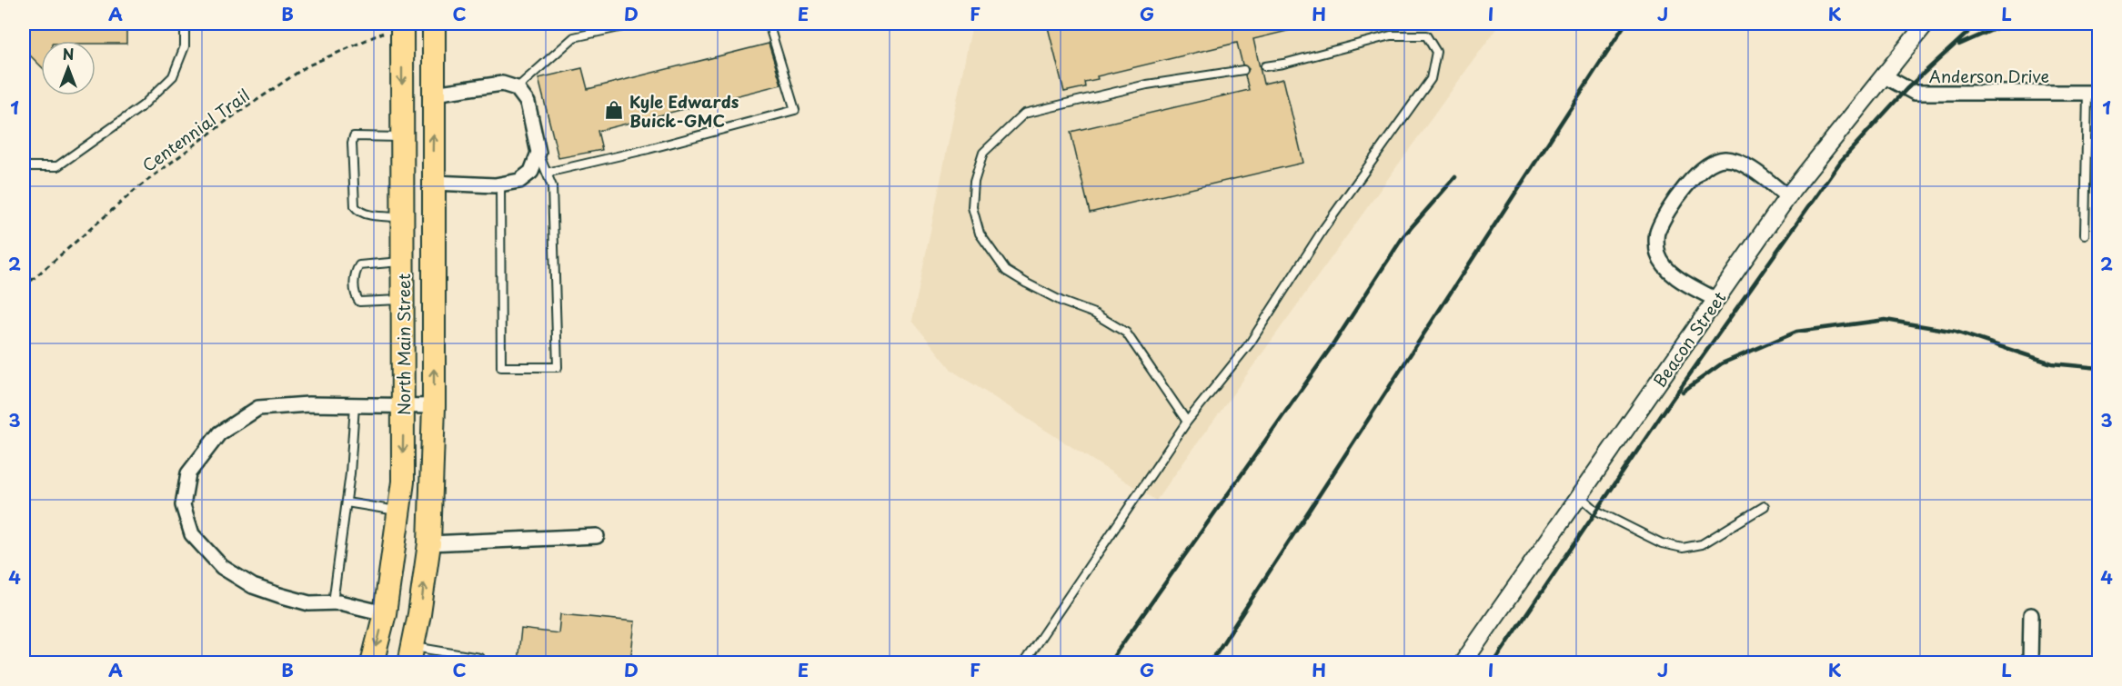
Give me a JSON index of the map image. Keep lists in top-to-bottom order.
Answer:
{
  "streets": {
    "main road": ["North Main Street"],
    "street": ["Anderson Drive", "Beacon Street"],
    "path": ["Centennial Trail"]
  },
  "crossings": [
    ["Anderson Drive", "Beacon Street"],
    ["Centennial Trail", "North Main Street"]
  ],
  "places": {
    "shop": ["Kyle Edwards Buick-GMC"]
  },
  "north": "top",
  "grid": {
    "columns": [
      "A",
      "B",
      "C",
      "D",
      "E",
      "F",
      "G",
      "H",
      "I",
      "J",
      "K",
      "L"
    ],
    "rows": [
      "1",
      "2",
      "3",
      "4"
    ]
  }
}
